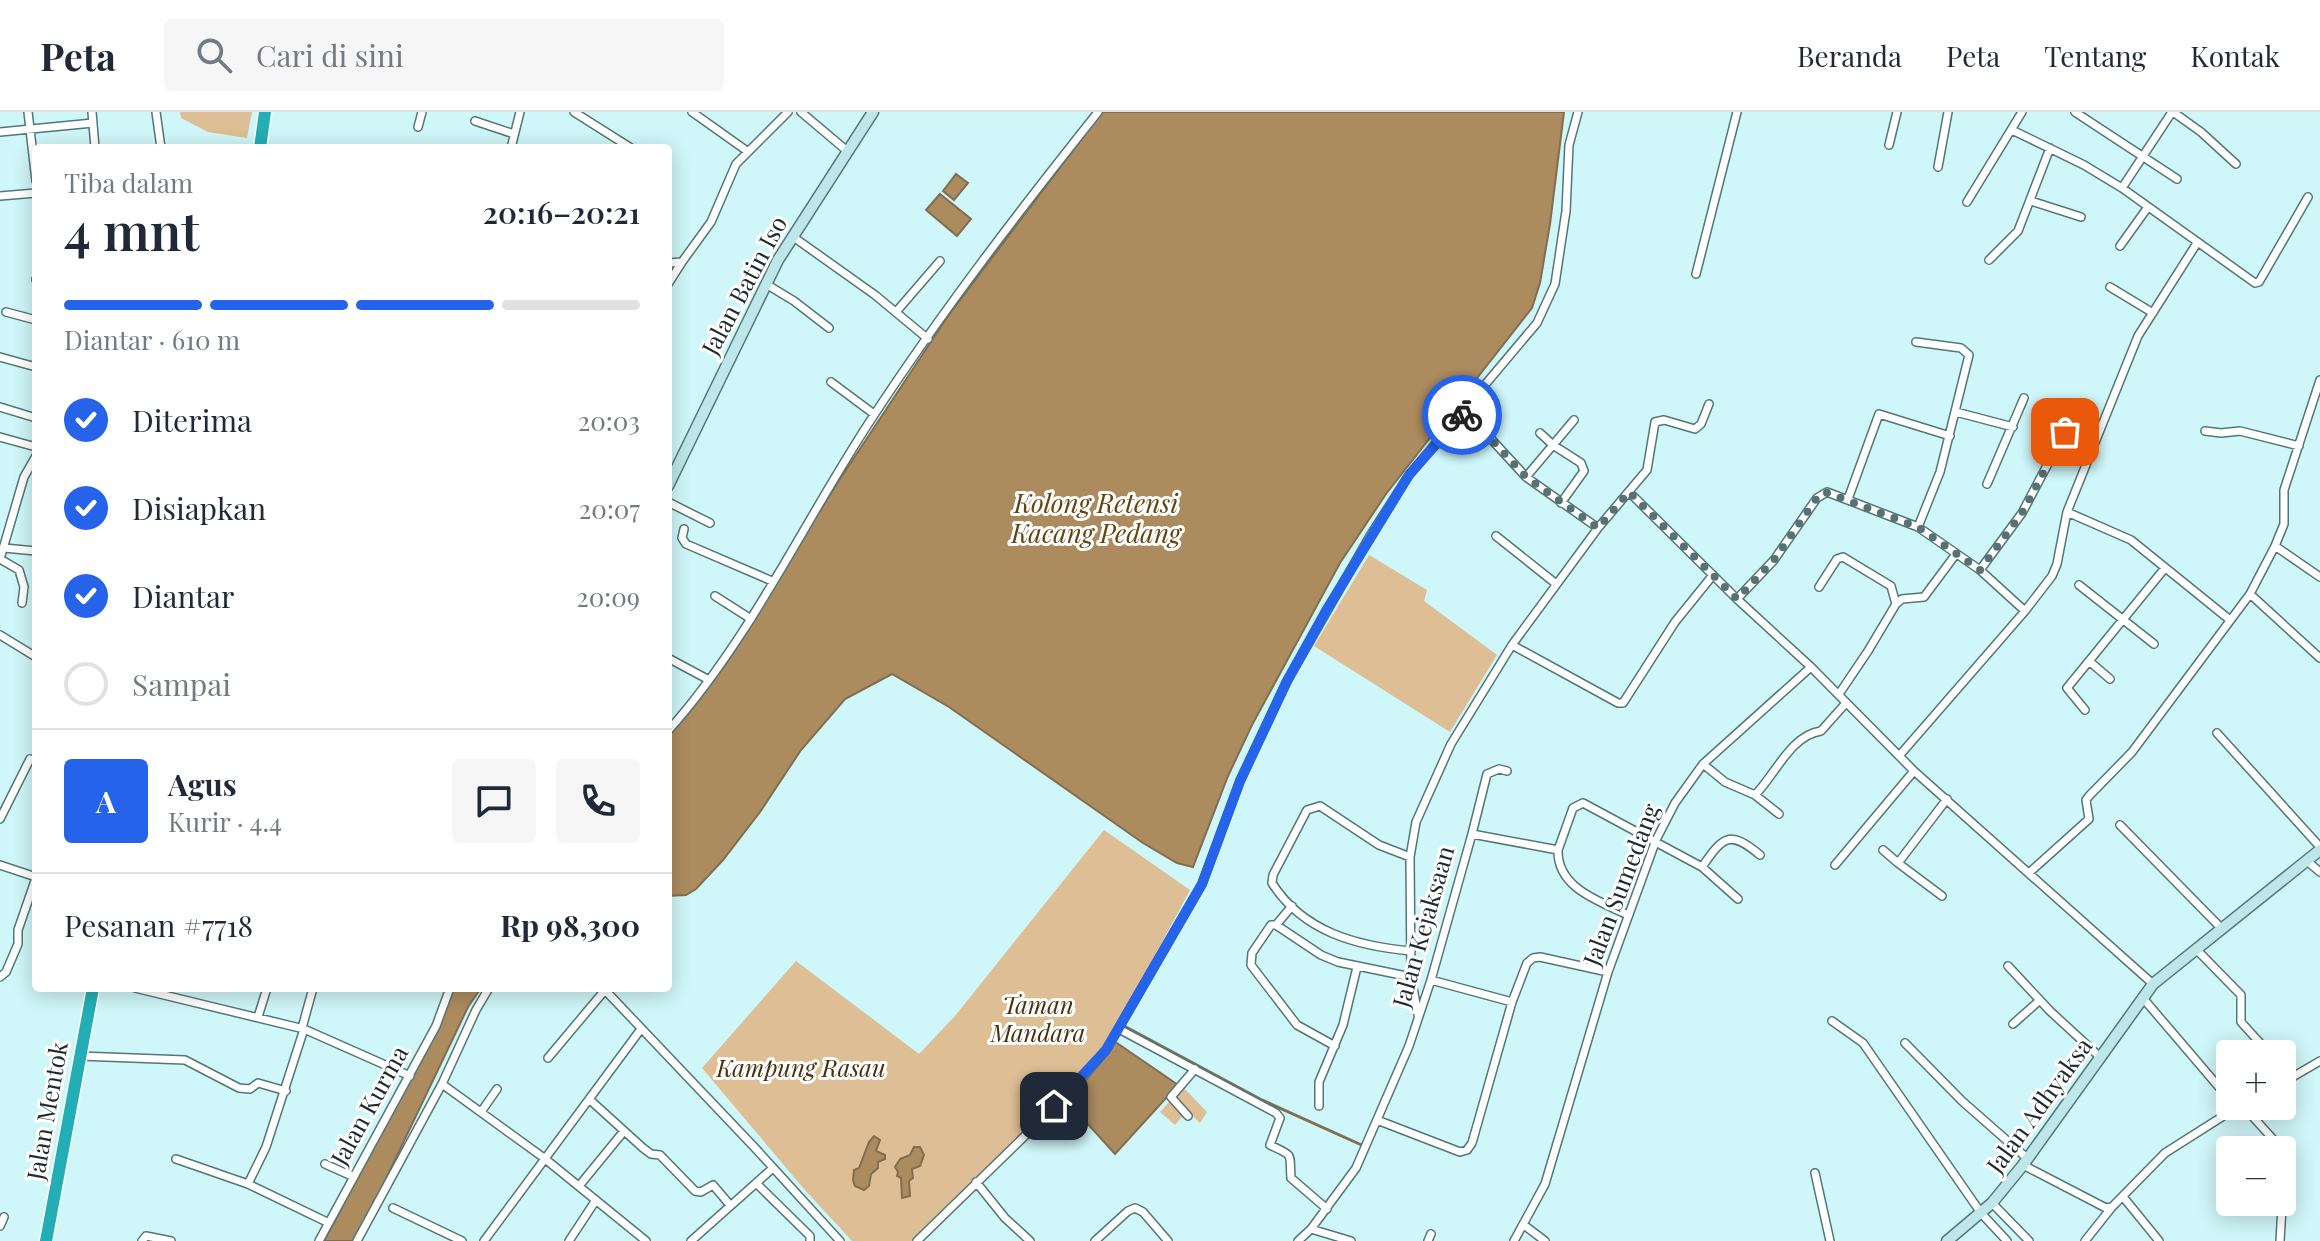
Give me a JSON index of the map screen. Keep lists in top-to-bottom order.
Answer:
{
  "streets": {
    "highway": ["Jalan Mentok"],
    "street": [
      "Jalan Batin Iso",
      "Jalan Sumedang",
      "Jalan Kejaksaan",
      "Jalan Kurma",
      "Jalan Adhyaksa"
    ]
  },
  "water": ["Kolong Retensi Kacang Pedang"],
  "parks": ["Taman Mandara", "Kampung Rasau"],
  "page": {
    "header": "Peta",
    "search": "Cari di sini",
    "nav": [
      "Beranda",
      "Peta",
      "Tentang",
      "Kontak"
    ],
    "heading": ["4 mnt", "Tiba dalam", "20:16–20:21"],
    "panel": [
      "Agus",
      "Kurir · 4.4",
      "Pesanan #7718",
      "Rp 98,300"
    ],
    "bar": "Diantar · 610 m",
    "list": [
      ["Diterima", "20:03"],
      ["Disiapkan", "20:07"],
      ["Diantar", "20:09"],
      "Sampai"
    ],
    "round": "A",
    "map_buttons": ["+", "−"]
  }
}
